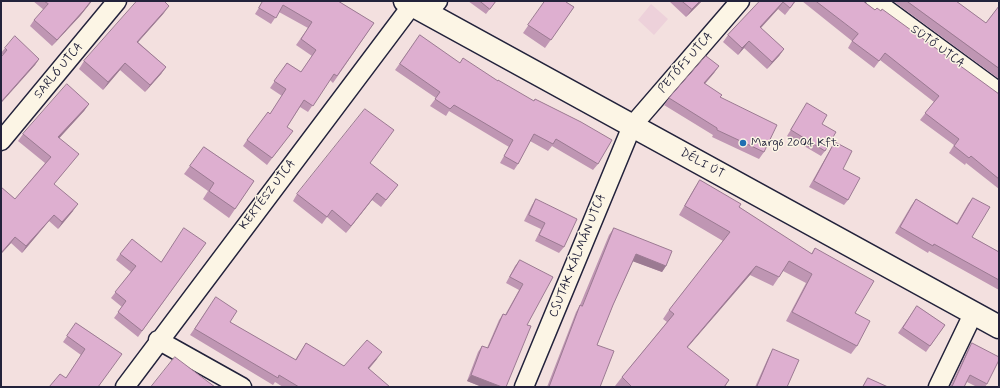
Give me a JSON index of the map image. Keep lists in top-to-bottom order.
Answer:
{
  "streets": {
    "street": [
      "SÜTŐ UTCA",
      "PETŐFI UTCA",
      "SARLÓ UTCA",
      "DÉLI ÚT",
      "KERTÉSZ UTCA",
      "CSUTAK KÁLMÁN UTCA"
    ]
  },
  "crossings": [
    ["PETŐFI UTCA", "DÉLI ÚT"],
    ["PETŐFI UTCA", "CSUTAK KÁLMÁN UTCA"],
    ["DÉLI ÚT", "KERTÉSZ UTCA"],
    ["DÉLI ÚT", "CSUTAK KÁLMÁN UTCA"]
  ],
  "places": ["Margó 2004 Kft."]
}
